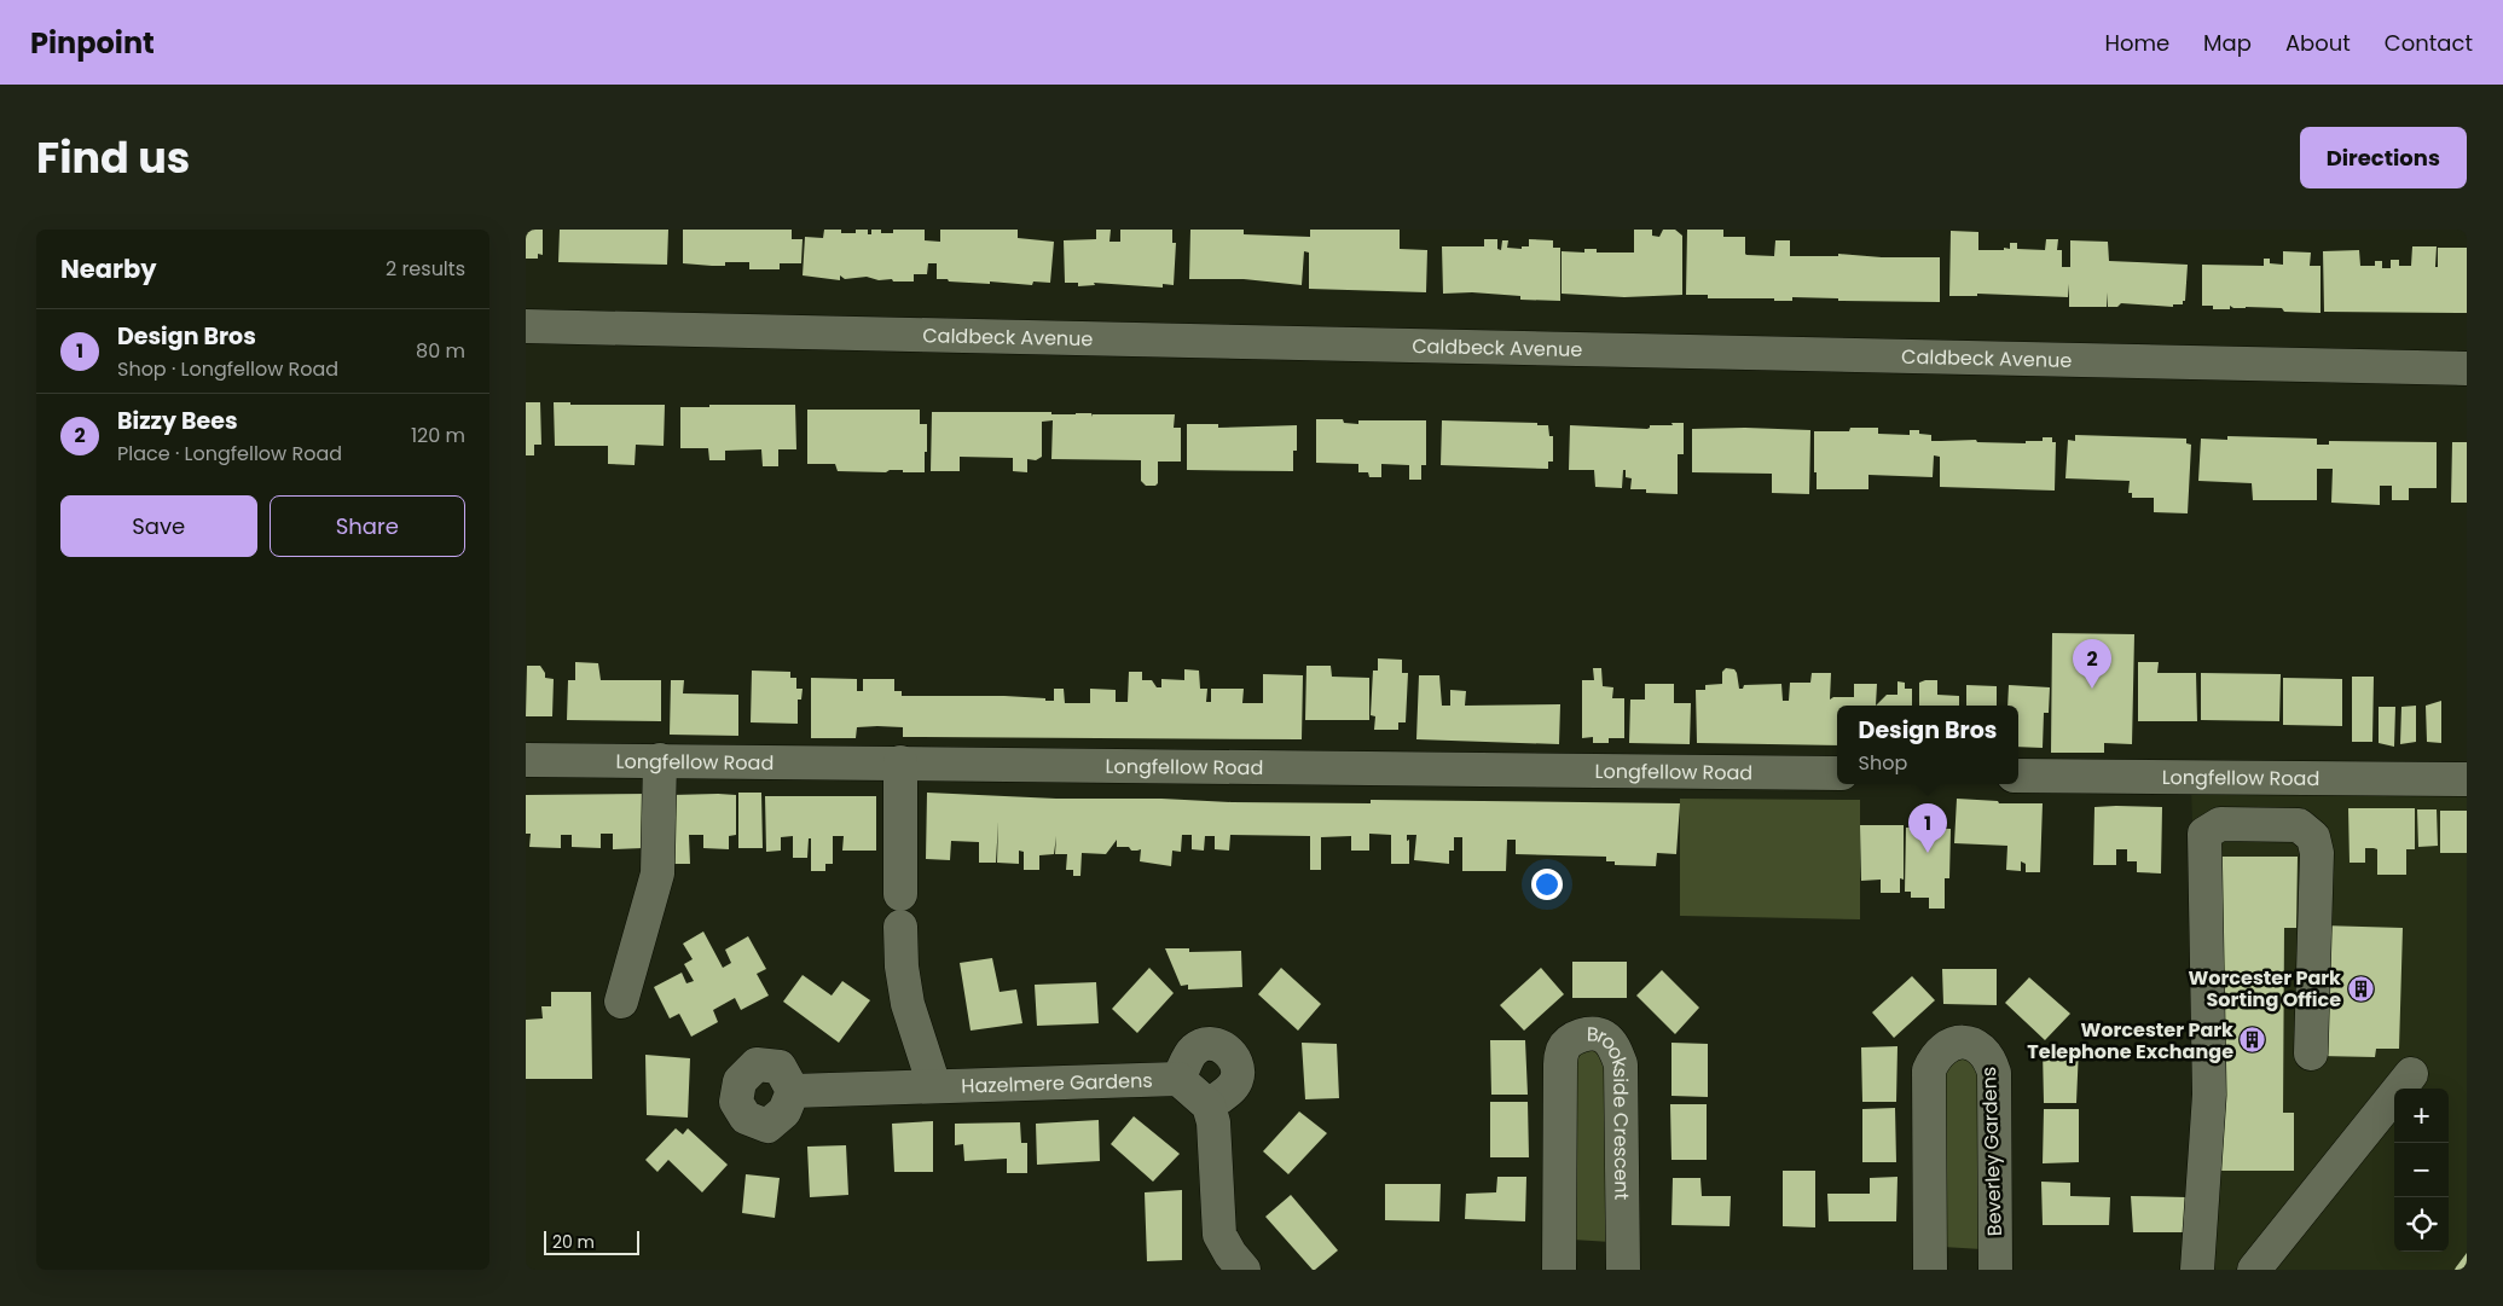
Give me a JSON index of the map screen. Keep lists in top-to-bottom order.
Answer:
{
  "streets": {
    "street": [
      "Caldbeck Avenue",
      "Longfellow Road",
      "Hazelmere Gardens",
      "Brookside Crescent",
      "Beverley Gardens"
    ]
  },
  "places": {
    "building": ["Worcester Park Sorting Office", "Worcester Park Telephone Exchange"]
  },
  "scale_bar": "20 m",
  "page": {
    "header": "Pinpoint",
    "nav": [
      "Home",
      "Map",
      "About",
      "Contact"
    ],
    "title": "Find us",
    "buttons": [
      "Directions",
      ["Save", "Share"]
    ],
    "heading": ["Nearby", "2 results"],
    "list": [
      {
        "mark": "1",
        "name": "Design Bros",
        "note": "Shop · Longfellow Road",
        "value": "80 m"
      },
      {
        "mark": "2",
        "name": "Bizzy Bees",
        "note": "Place · Longfellow Road",
        "value": "120 m"
      }
    ],
    "pins": ["2", "1"],
    "popup": ["Design Bros", "Shop"],
    "map_buttons": ["+", "−"],
    "scale": "20 m"
  }
}
